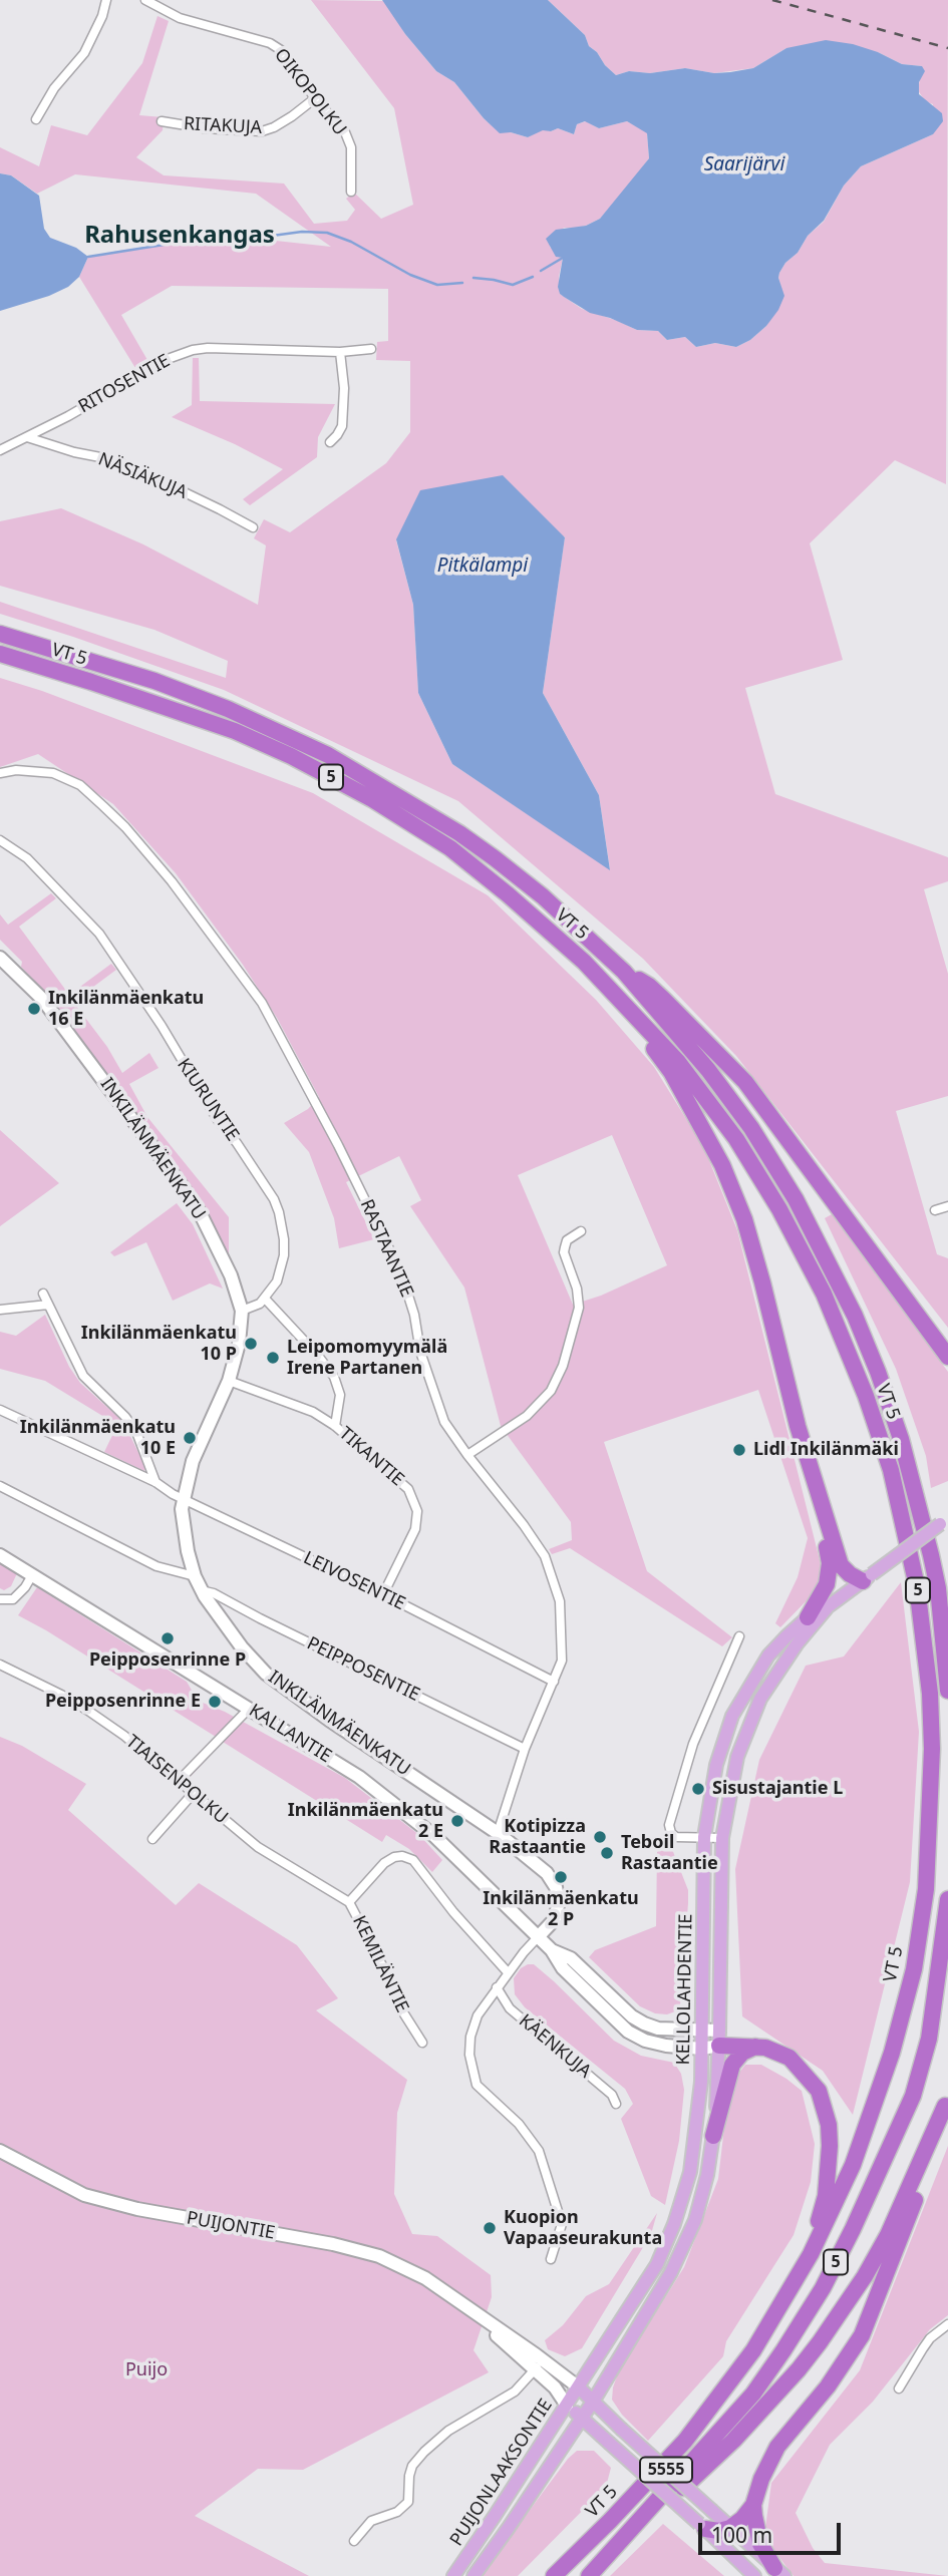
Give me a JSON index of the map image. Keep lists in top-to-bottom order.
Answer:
{
  "streets": {
    "highway": ["VT 5", "5"],
    "main road": ["KELLOLAHDENTIE", "5555", "PUIJONLAAKSONTIE"],
    "street": [
      "OIKOPOLKU",
      "RITAKUJA",
      "RITOSENTIE",
      "NÄSIÄKUJA",
      "KIURUNTIE",
      "INKILÄNMÄENKATU",
      "RASTAANTIE",
      "TIKANTIE",
      "LEIVOSENTIE",
      "PEIPPOSENTIE",
      "KALLANTIE",
      "TIAISENPOLKU",
      "KEMILÄNTIE",
      "KÄENKUJA",
      "PUIJONTIE"
    ]
  },
  "crossings": [
    ["OIKOPOLKU", "RITAKUJA"],
    ["RITOSENTIE", "NÄSIÄKUJA"],
    ["INKILÄNMÄENKATU", "RASTAANTIE"],
    ["INKILÄNMÄENKATU", "TIKANTIE"],
    ["INKILÄNMÄENKATU", "LEIVOSENTIE"],
    ["INKILÄNMÄENKATU", "PEIPPOSENTIE"],
    ["INKILÄNMÄENKATU", "KALLANTIE"],
    ["RASTAANTIE", "LEIVOSENTIE"],
    ["RASTAANTIE", "PEIPPOSENTIE"],
    ["TIKANTIE", "LEIVOSENTIE"],
    ["KALLANTIE", "KELLOLAHDENTIE"],
    ["TIAISENPOLKU", "KEMILÄNTIE"],
    ["KELLOLAHDENTIE", "PUIJONTIE"],
    ["KELLOLAHDENTIE", "5555"],
    ["KELLOLAHDENTIE", "PUIJONLAAKSONTIE"],
    ["PUIJONTIE", "5555"],
    ["PUIJONTIE", "PUIJONLAAKSONTIE"],
    ["5555", "PUIJONLAAKSONTIE"]
  ],
  "districts": ["Rahusenkangas"],
  "water": ["Saarijärvi", "Pitkälampi"],
  "parks": ["Puijo"],
  "places": [
    "Inkilänmäenkatu 16 E",
    "Inkilänmäenkatu 10 P",
    "Leipomomyymälä Irene Partanen",
    "Inkilänmäenkatu 10 E",
    "Lidl Inkilänmäki",
    "Peipposenrinne P",
    "Peipposenrinne E",
    "Sisustajantie L",
    "Inkilänmäenkatu 2 E",
    "Kotipizza Rastaantie",
    "Teboil Rastaantie",
    "Inkilänmäenkatu 2 P",
    "Kuopion Vapaaseurakunta"
  ],
  "scale_bar": "100 m"
}
